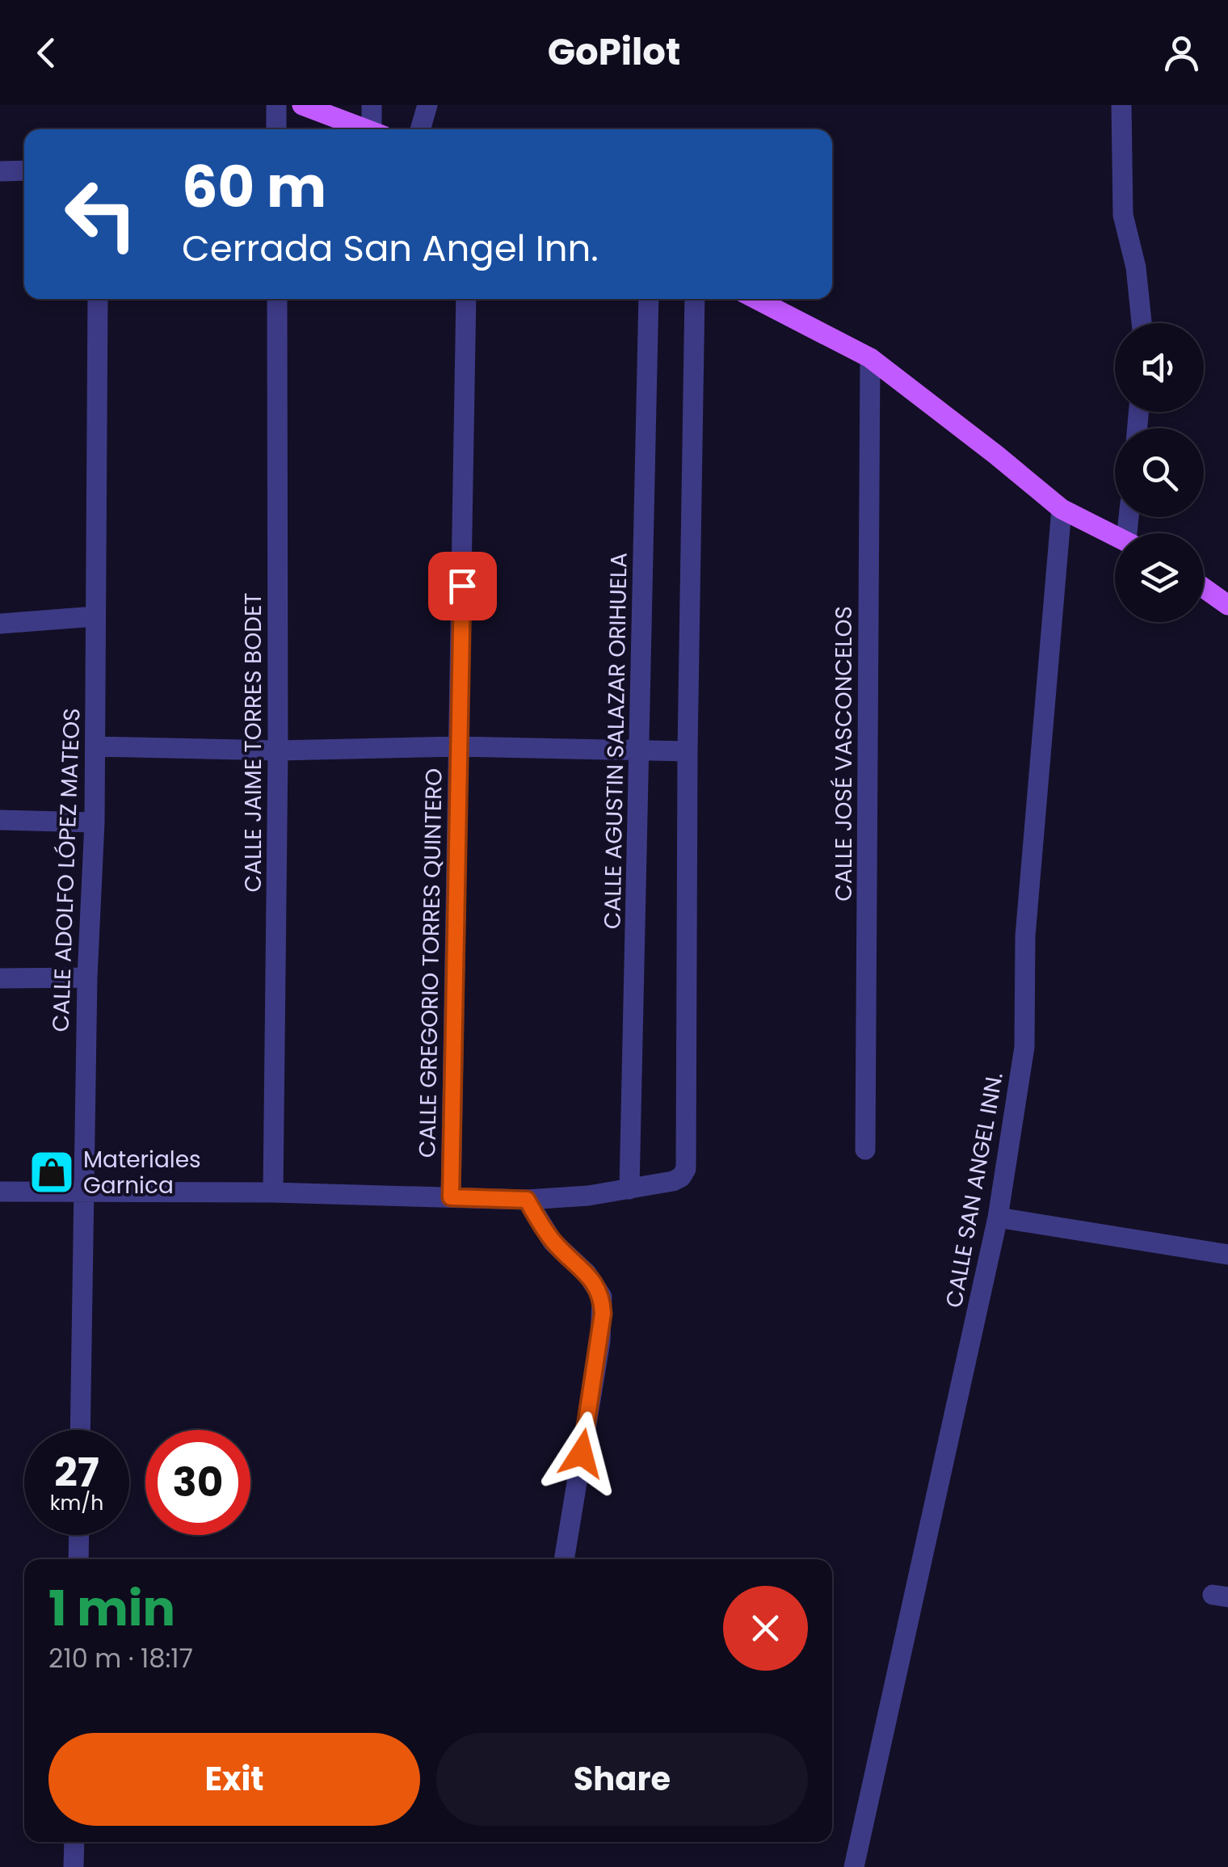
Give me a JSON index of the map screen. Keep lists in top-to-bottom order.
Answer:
{
  "streets": {
    "street": [
      "CALLE AGUSTIN SALAZAR ORIHUELA",
      "CALLE JAIME TORRES BODET",
      "CALLE JOSÉ VASCONCELOS",
      "CALLE ADOLFO LÓPEZ MATEOS",
      "CALLE GREGORIO TORRES QUINTERO",
      "CALLE SAN ANGEL INN."
    ]
  },
  "places": {
    "shop": ["Materiales Garnica"]
  },
  "page": {
    "header": "GoPilot",
    "turn": ["60 m", "Cerrada San Angel Inn."],
    "speed": "27 km/h",
    "limit": "30",
    "heading": ["1 min", "210 m · 18:17"],
    "buttons": ["Exit", "Share"]
  }
}
